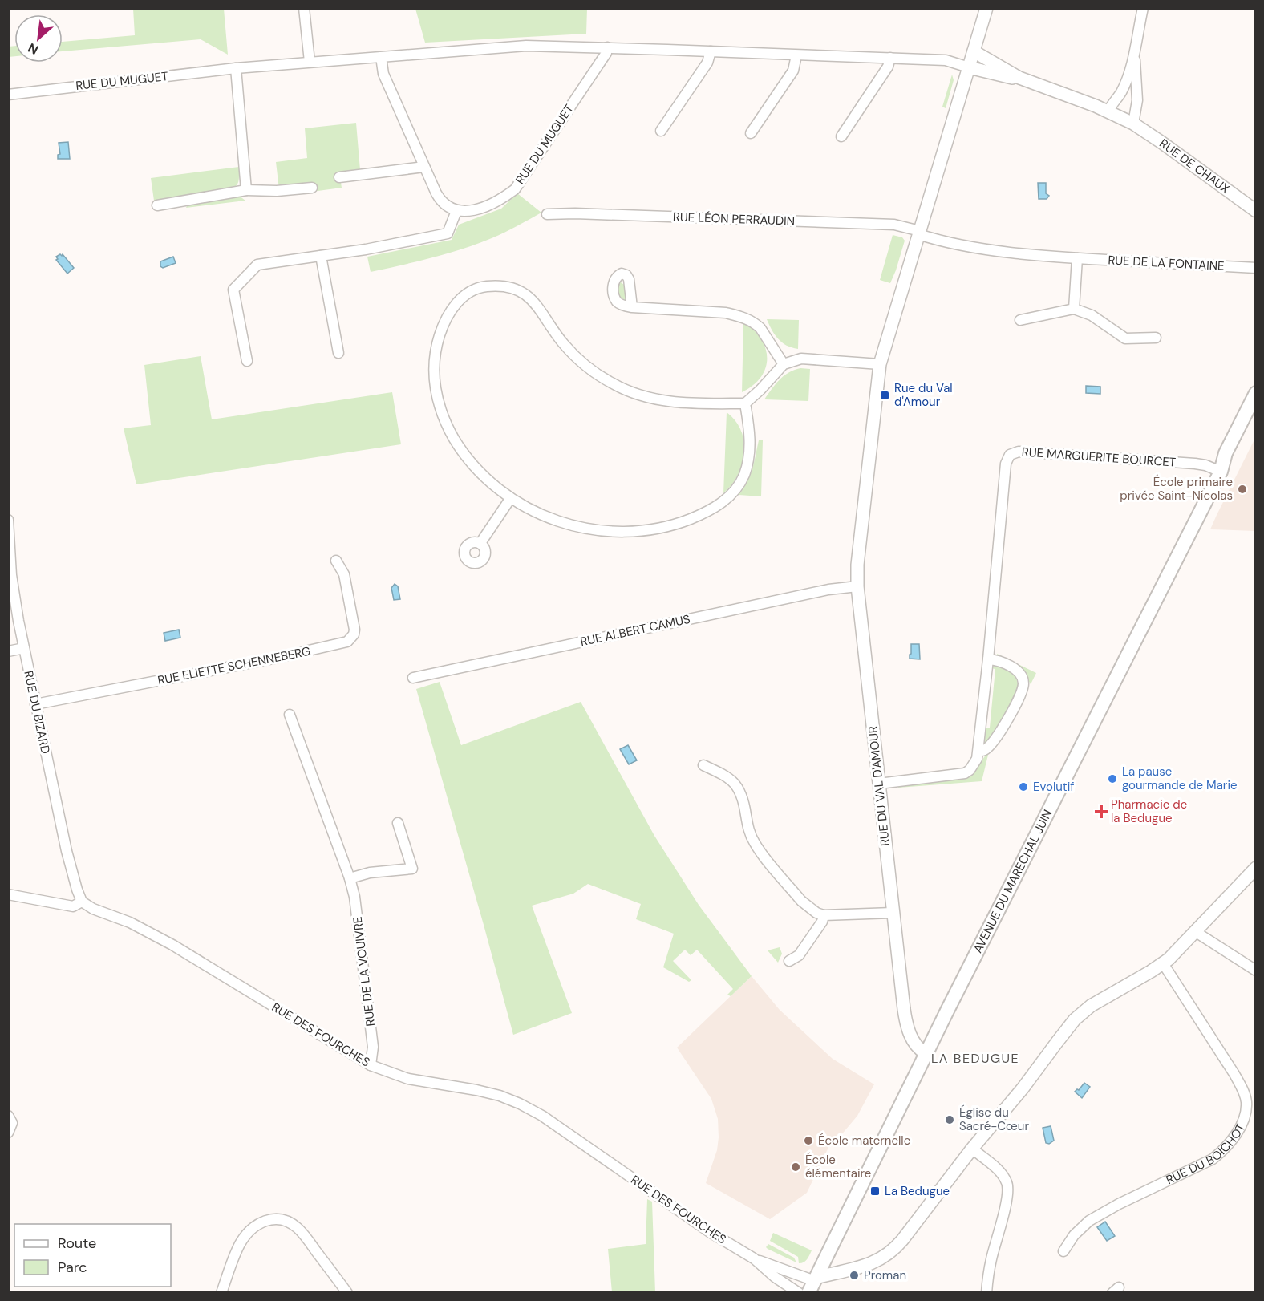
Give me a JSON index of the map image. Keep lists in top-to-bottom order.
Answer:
{
  "streets": {
    "main road": ["AVENUE DU MARÉCHAL JUIN"],
    "street": [
      "RUE DU MUGUET",
      "RUE DE CHAUX",
      "RUE LÉON PERRAUDIN",
      "RUE DE LA FONTAINE",
      "RUE MARGUERITE BOURCET",
      "RUE ALBERT CAMUS",
      "RUE ELIETTE SCHENNEBERG",
      "RUE DU BIZARD",
      "RUE DU VAL D'AMOUR",
      "RUE DE LA VOUIVRE",
      "RUE DES FOURCHES",
      "RUE DU BOICHOT"
    ]
  },
  "crossings": [
    ["RUE DU MUGUET", "RUE DE CHAUX"],
    ["RUE DU MUGUET", "RUE DU VAL D'AMOUR"],
    ["RUE DE CHAUX", "RUE DU VAL D'AMOUR"],
    ["RUE LÉON PERRAUDIN", "RUE DE LA FONTAINE"],
    ["RUE LÉON PERRAUDIN", "RUE DU VAL D'AMOUR"],
    ["RUE DE LA FONTAINE", "RUE DU VAL D'AMOUR"],
    ["RUE MARGUERITE BOURCET", "RUE DU VAL D'AMOUR"],
    ["RUE MARGUERITE BOURCET", "AVENUE DU MARÉCHAL JUIN"],
    ["RUE ALBERT CAMUS", "RUE DU VAL D'AMOUR"],
    ["RUE ELIETTE SCHENNEBERG", "RUE DU BIZARD"],
    ["RUE DU BIZARD", "RUE DES FOURCHES"],
    ["RUE DU VAL D'AMOUR", "AVENUE DU MARÉCHAL JUIN"],
    ["AVENUE DU MARÉCHAL JUIN", "RUE DES FOURCHES"],
    ["RUE DE LA VOUIVRE", "RUE DES FOURCHES"]
  ],
  "districts": ["LA BEDUGUE"],
  "places": {
    "transit": ["Rue du Val d'Amour", "La Bedugue"],
    "other": [
      "École primaire privée Saint-Nicolas",
      "La pause gourmande de Marie",
      "Evolutif",
      "Église du Sacré-Cœur",
      "École maternelle",
      "École élémentaire",
      "Proman"
    ],
    "health": ["Pharmacie de la Bedugue"]
  },
  "legend": ["Route", "Parc"],
  "north": "bottom left"
}
